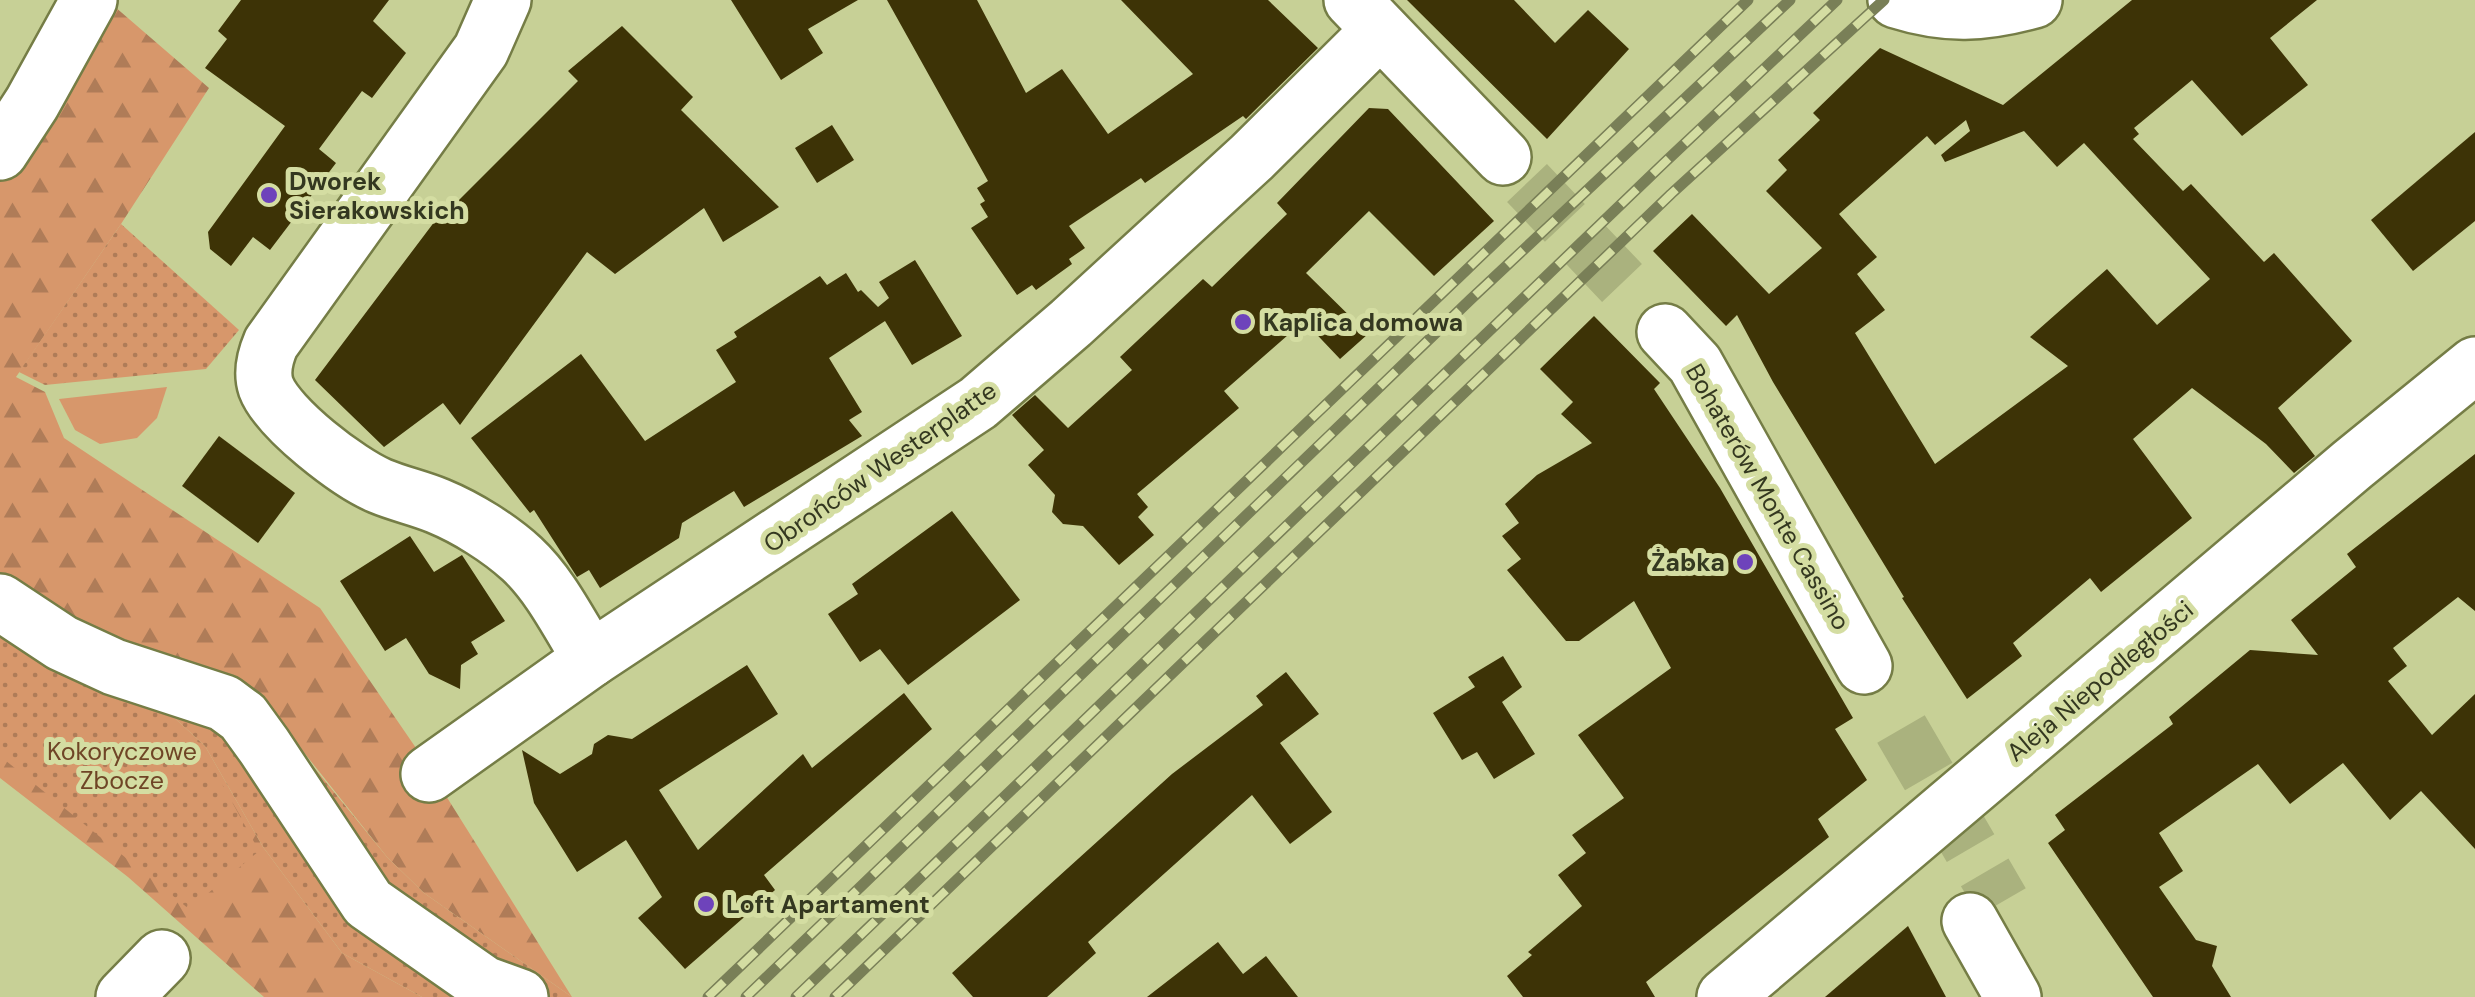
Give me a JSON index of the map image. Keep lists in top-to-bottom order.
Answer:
{
  "streets": {
    "street": ["Obrońców Westerplatte", "Bohaterów Monte Cassino", "Aleja Niepodległości"]
  },
  "parks": ["Kokoryczowe Zbocze"],
  "places": [
    "Dworek Sierakowskich",
    "Kaplica domowa",
    "Żabka",
    "Loft Apartament"
  ]
}
